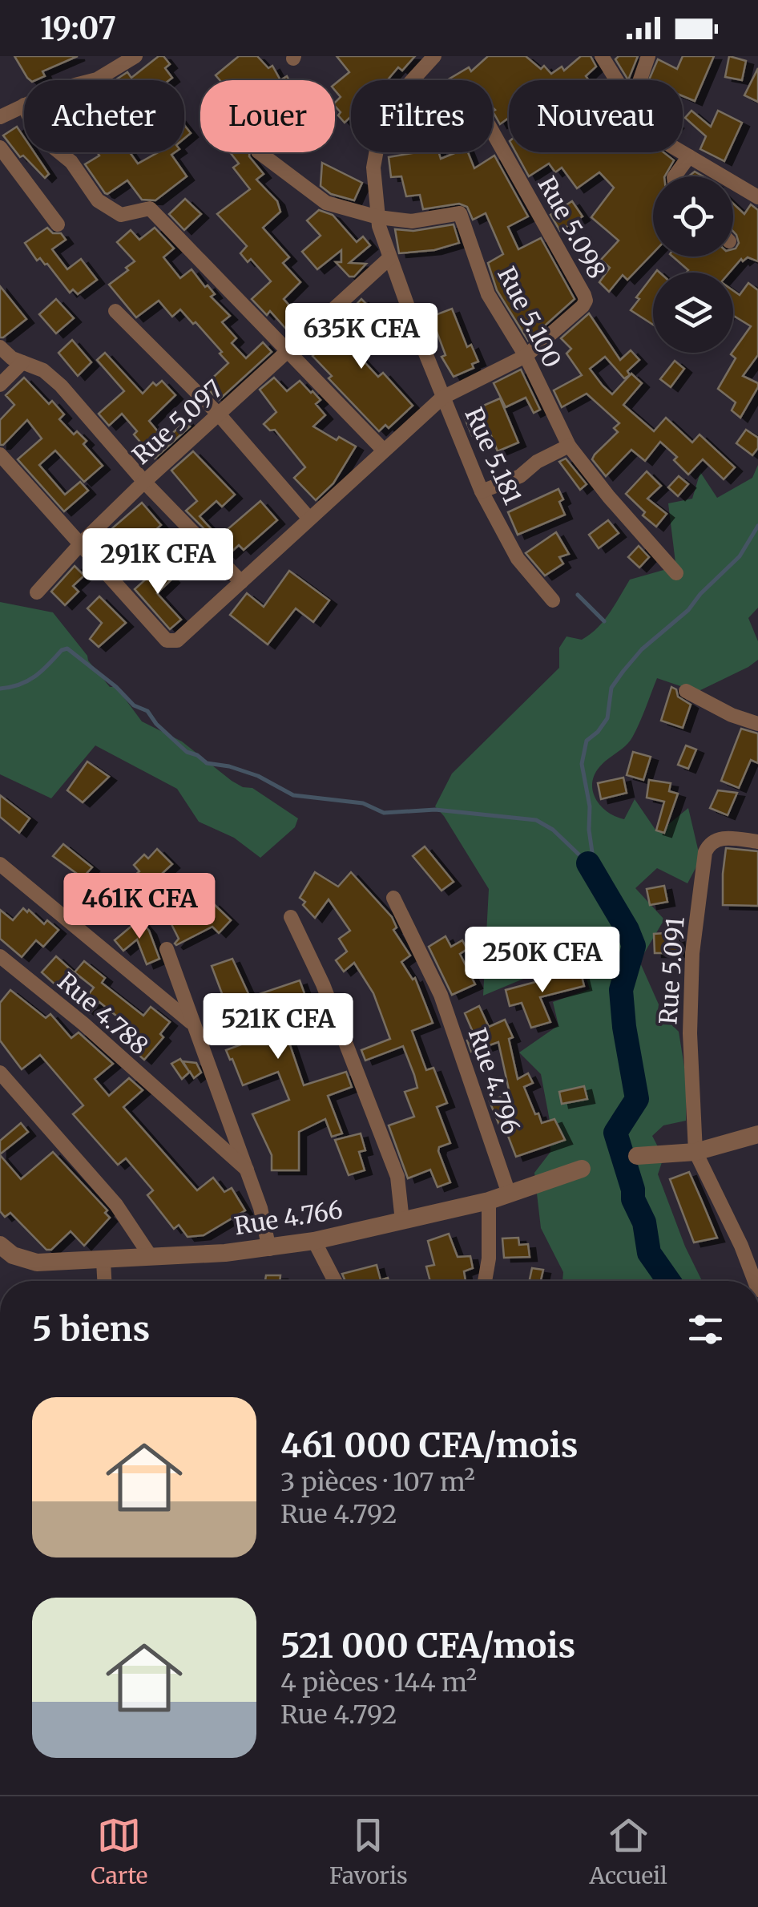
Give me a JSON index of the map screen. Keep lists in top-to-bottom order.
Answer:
{
  "streets": {
    "street": [
      "Rue 5.098",
      "Rue 5.100",
      "Rue 5.097",
      "Rue 5.181",
      "Rue 5.091",
      "Rue 4.788",
      "Rue 4.796",
      "Rue 4.766"
    ]
  },
  "crossings": [
    ["Rue 5.098", "Rue 5.100"],
    ["Rue 5.098", "Rue 5.097"],
    ["Rue 5.098", "Rue 5.181"],
    ["Rue 5.100", "Rue 5.181"],
    ["Rue 5.097", "Rue 5.181"],
    ["Rue 4.796", "Rue 4.766"]
  ],
  "page": {
    "status": "19:07",
    "chip": [
      "Acheter",
      "Louer",
      "Filtres",
      "Nouveau"
    ],
    "price": [
      "635K CFA",
      "291K CFA",
      "461K CFA",
      "250K CFA",
      "521K CFA"
    ],
    "heading": "5 biens",
    "list": [
      {
        "name": "461 000 CFA/mois",
        "note": "3 pièces · 107 m² · Rue 4.792"
      },
      {
        "name": "521 000 CFA/mois",
        "note": "4 pièces · 144 m² · Rue 4.792"
      }
    ],
    "tabs": ["Carte", "Favoris", "Accueil"]
  }
}
